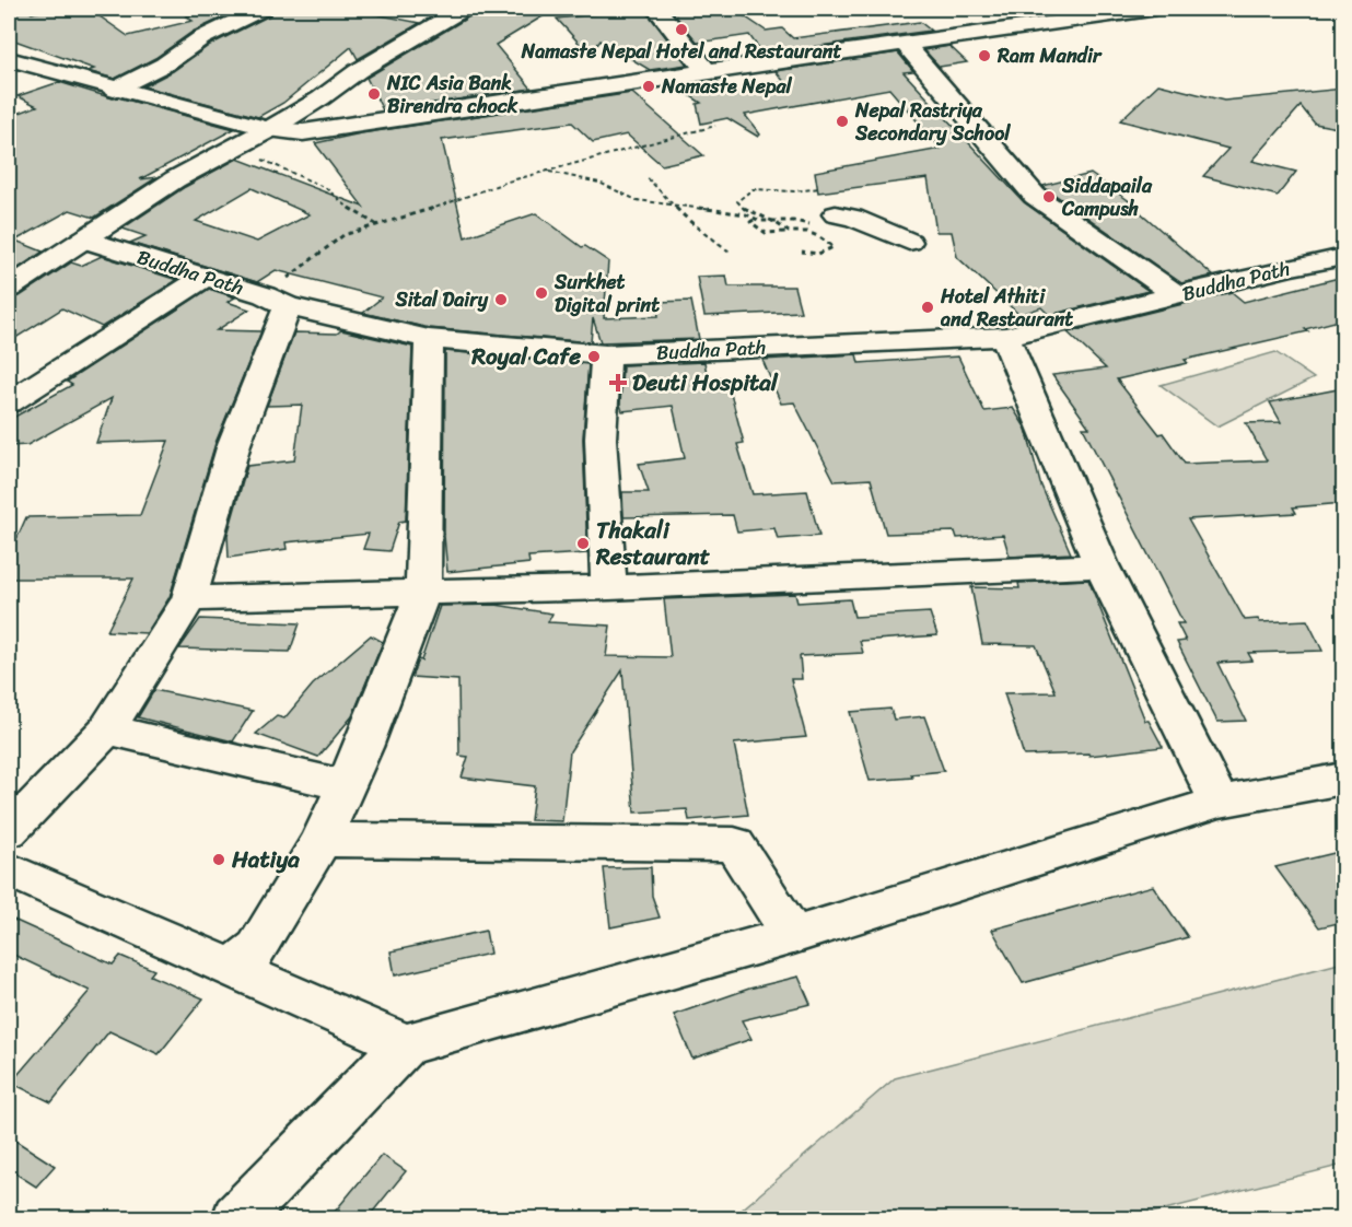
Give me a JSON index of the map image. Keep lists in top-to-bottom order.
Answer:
{
  "streets": {
    "street": ["Buddha Path"]
  },
  "places": {
    "other": [
      "Namaste Nepal Hotel and Restaurant",
      "Ram Mandir",
      "Namaste Nepal",
      "NIC Asia Bank Birendra chock",
      "Nepal Rastriya Secondary School",
      "Siddapaila Campush",
      "Surkhet Digital print",
      "Sital Dairy",
      "Hotel Athiti and Restaurant",
      "Royal Cafe",
      "Thakali Restaurant",
      "Hatiya"
    ],
    "health": ["Deuti Hospital"]
  }
}
